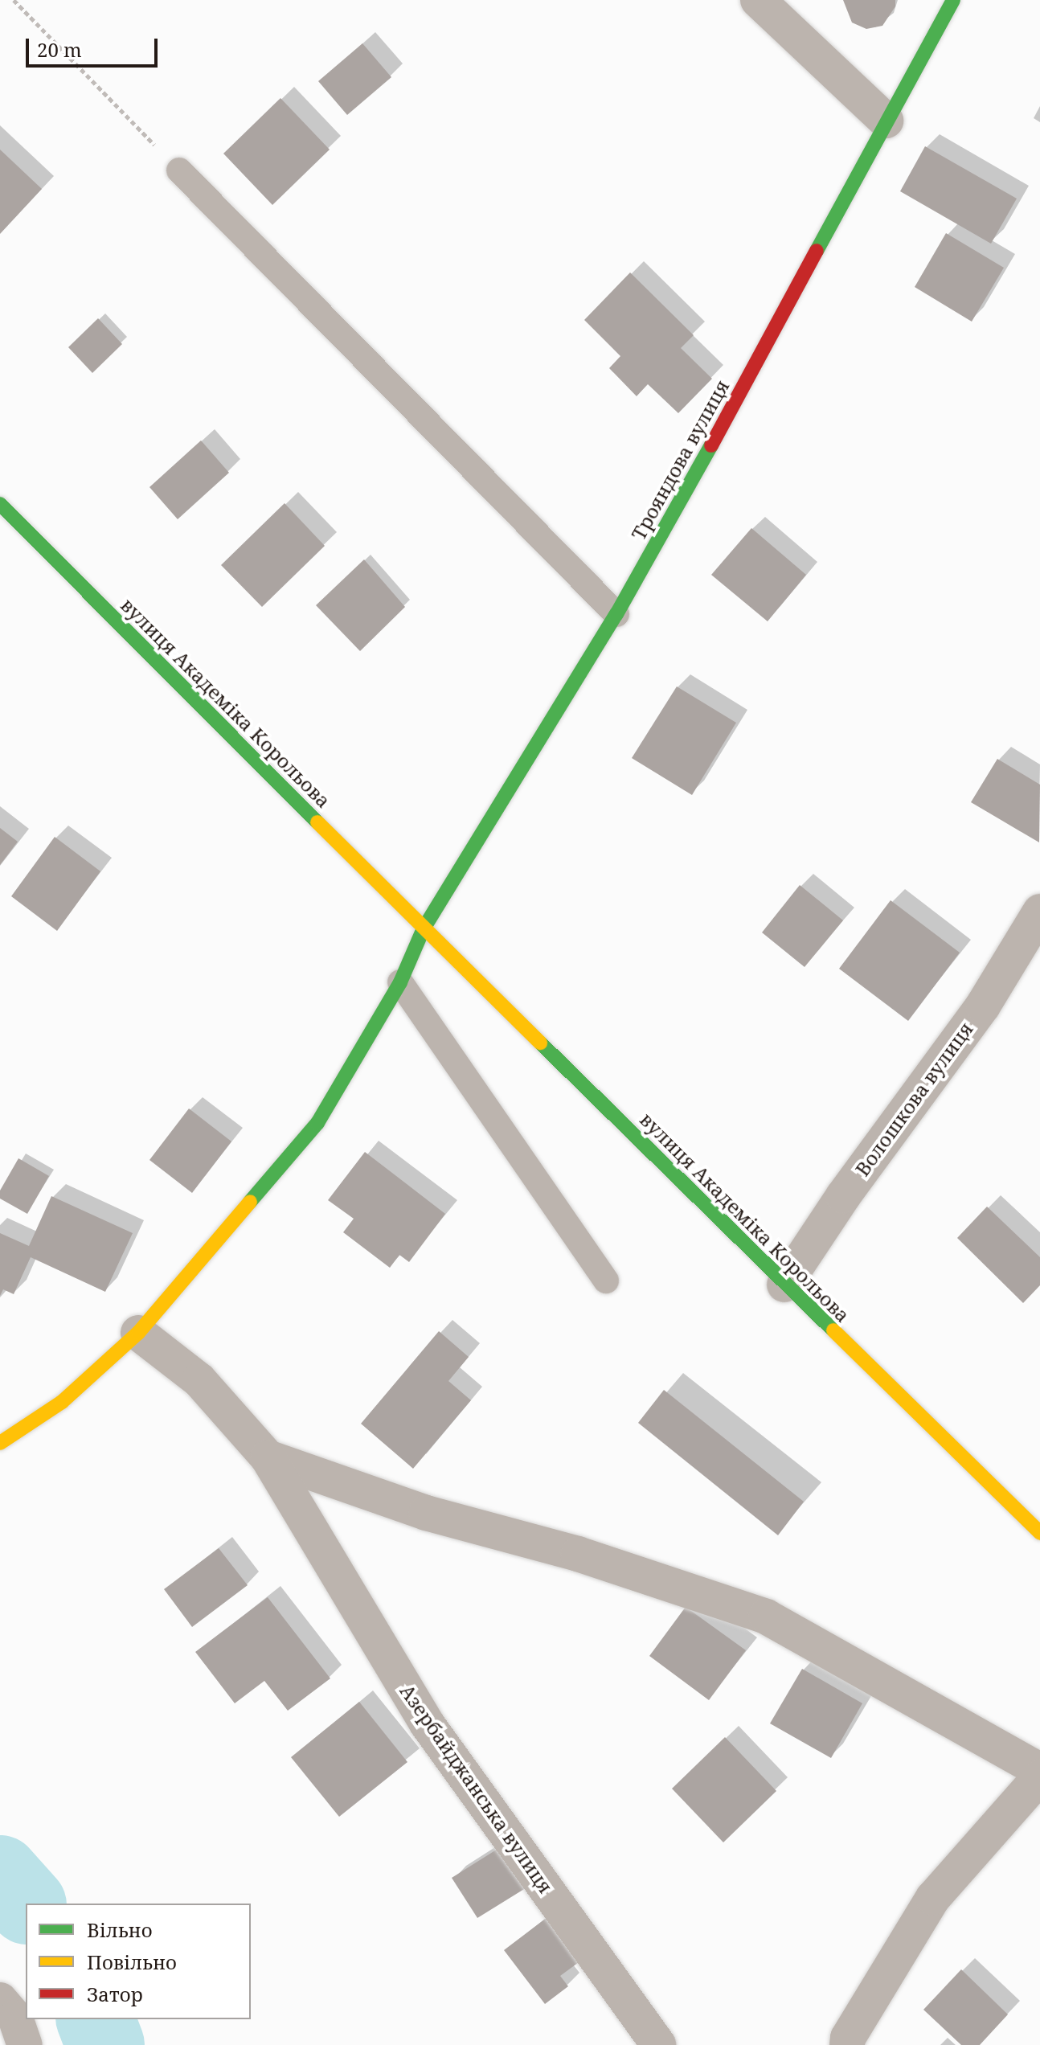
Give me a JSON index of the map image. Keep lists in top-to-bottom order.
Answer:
{
  "streets": {
    "street": [
      "Трояндова вулиця",
      "вулиця Академіка Корольова",
      "Волошкова вулиця",
      "Азербайджанська вулиця"
    ]
  },
  "crossings": [
    ["Трояндова вулиця", "вулиця Академіка Корольова"],
    ["вулиця Академіка Корольова", "Волошкова вулиця"]
  ],
  "legend": ["Вільно", "Повільно", "Затор"],
  "scale_bar": "20 m"
}
